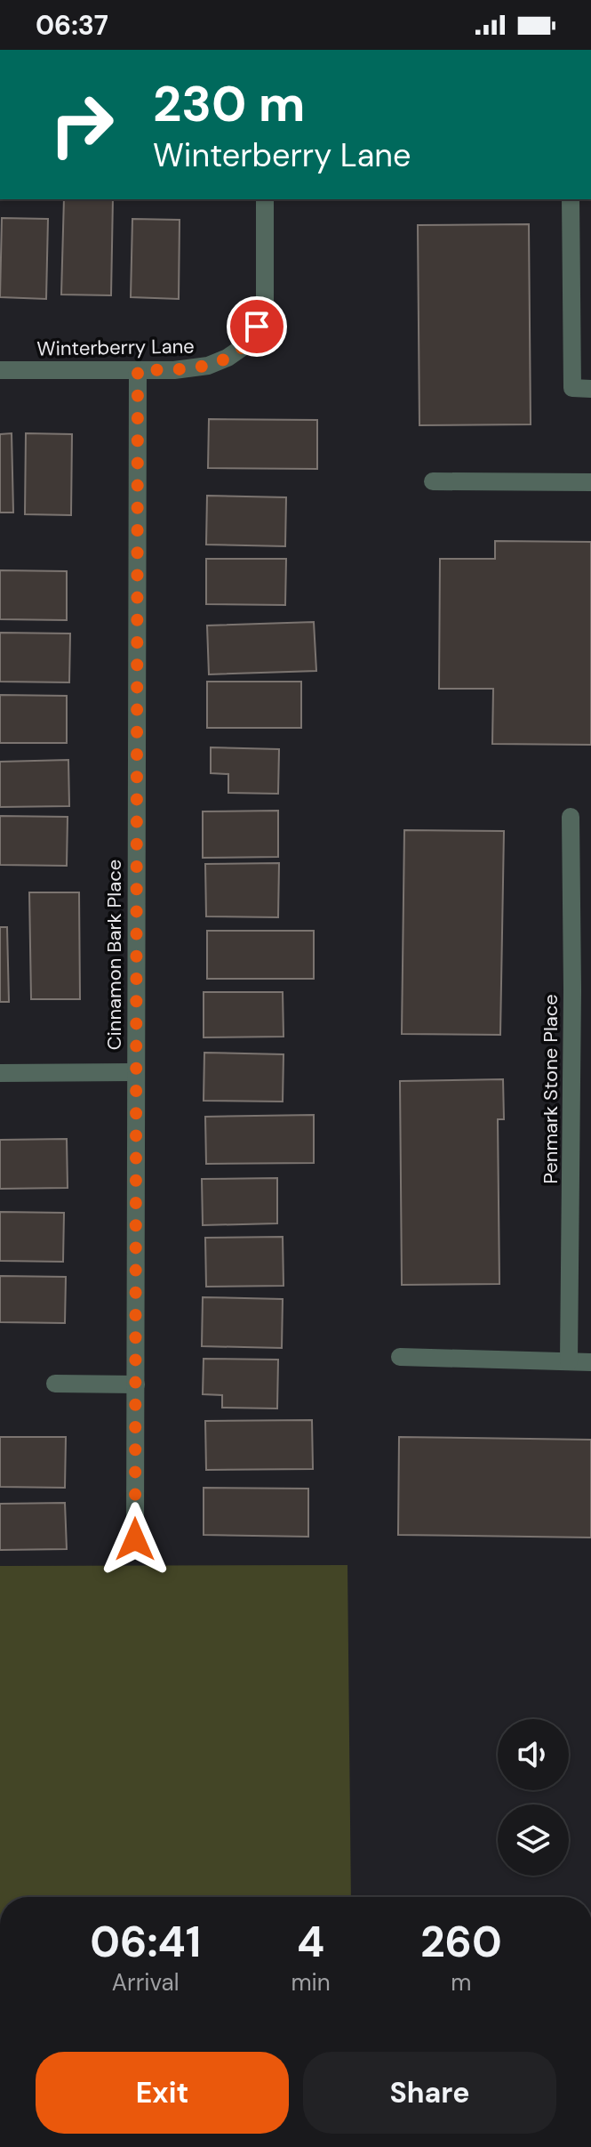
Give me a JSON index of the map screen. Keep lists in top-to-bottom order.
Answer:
{
  "streets": {
    "street": ["Winterberry Lane", "Cinnamon Bark Place", "Penmark Stone Place"]
  },
  "crossings": [
    ["Winterberry Lane", "Cinnamon Bark Place"]
  ],
  "page": {
    "status": "06:37",
    "turn": ["230 m", "Winterberry Lane"],
    "eta": [
      "06:41",
      "Arrival",
      "4",
      "min",
      "260",
      "m"
    ],
    "buttons": ["Exit", "Share"]
  }
}
